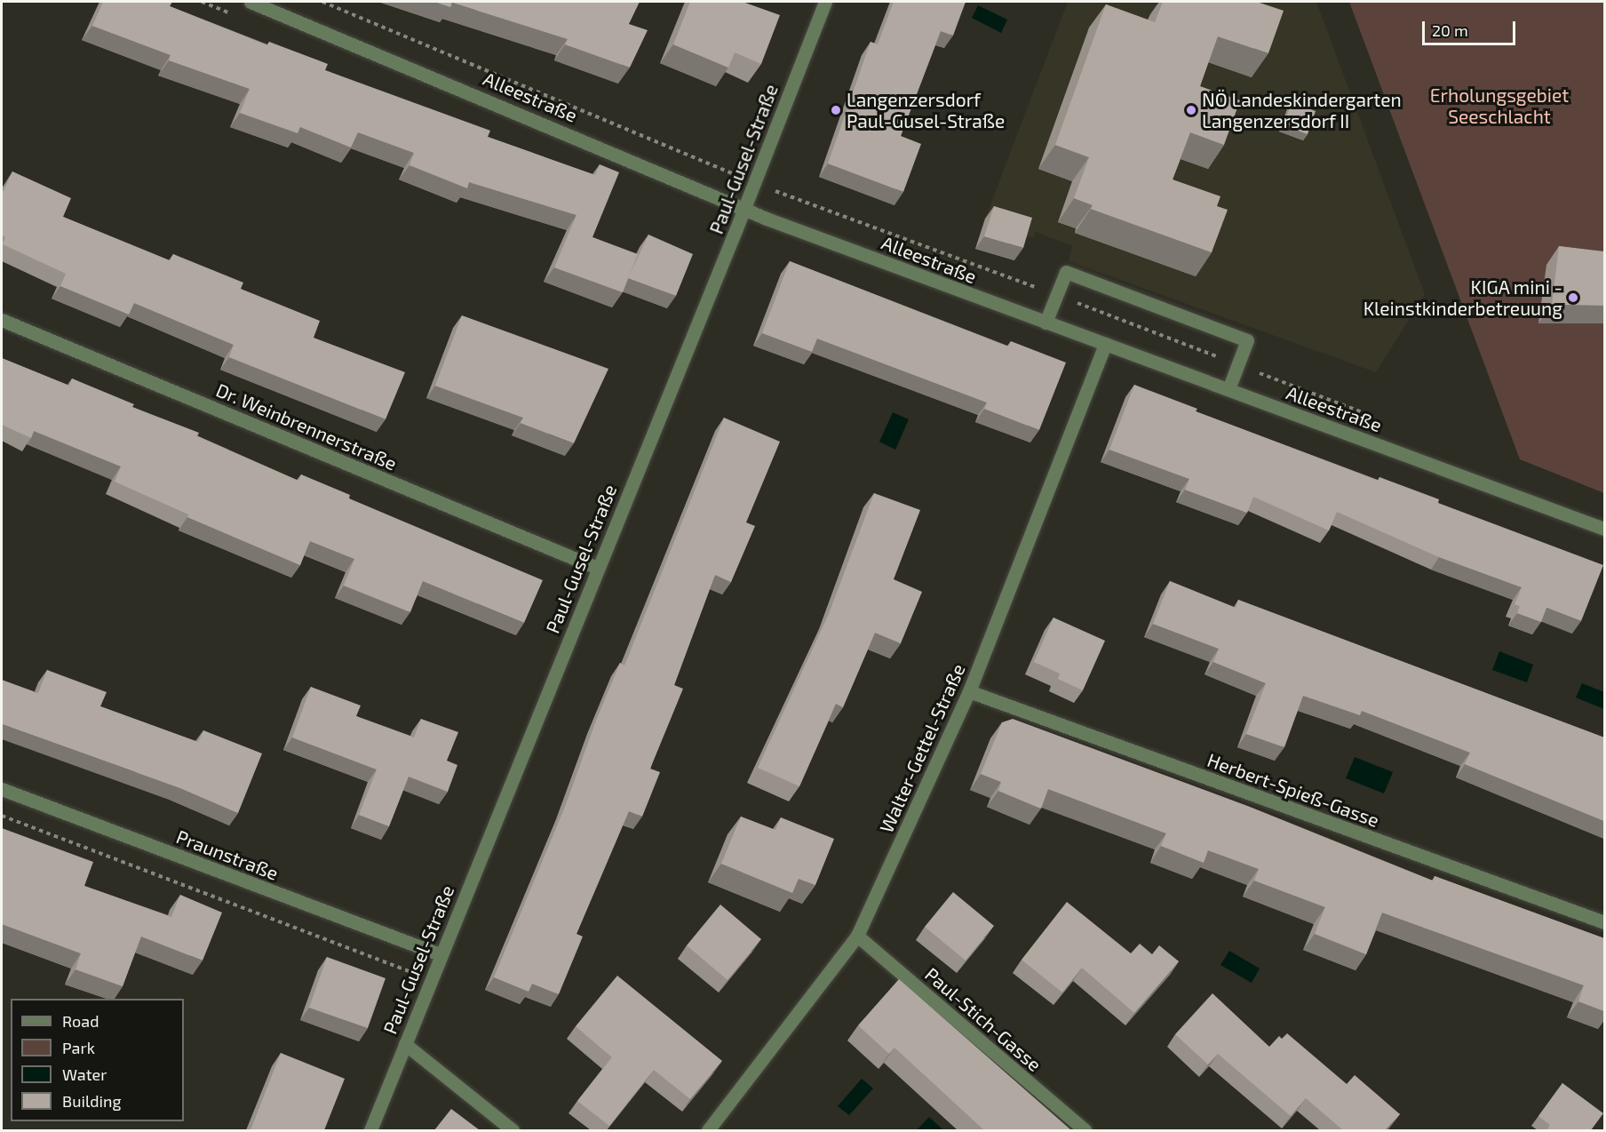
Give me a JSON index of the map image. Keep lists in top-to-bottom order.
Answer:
{
  "streets": {
    "street": [
      "Alleestraße",
      "Paul-Gusel-Straße",
      "Dr. Weinbrennerstraße",
      "Walter-Gettel-Straße",
      "Herbert-Spieß-Gasse",
      "Praunstraße",
      "Paul-Stich-Gasse"
    ]
  },
  "crossings": [
    ["Alleestraße", "Paul-Gusel-Straße"],
    ["Alleestraße", "Walter-Gettel-Straße"],
    ["Paul-Gusel-Straße", "Dr. Weinbrennerstraße"],
    ["Paul-Gusel-Straße", "Praunstraße"],
    ["Walter-Gettel-Straße", "Herbert-Spieß-Gasse"],
    ["Walter-Gettel-Straße", "Paul-Stich-Gasse"]
  ],
  "parks": ["Erholungsgebiet Seeschlacht"],
  "places": ["Langenzersdorf Paul-Gusel-Straße", "NÖ Landeskindergarten Langenzersdorf II", "KIGA mini - Kleinstkinderbetreuung"],
  "legend": [
    "Road",
    "Park",
    "Water",
    "Building"
  ],
  "scale_bar": "20 m"
}
